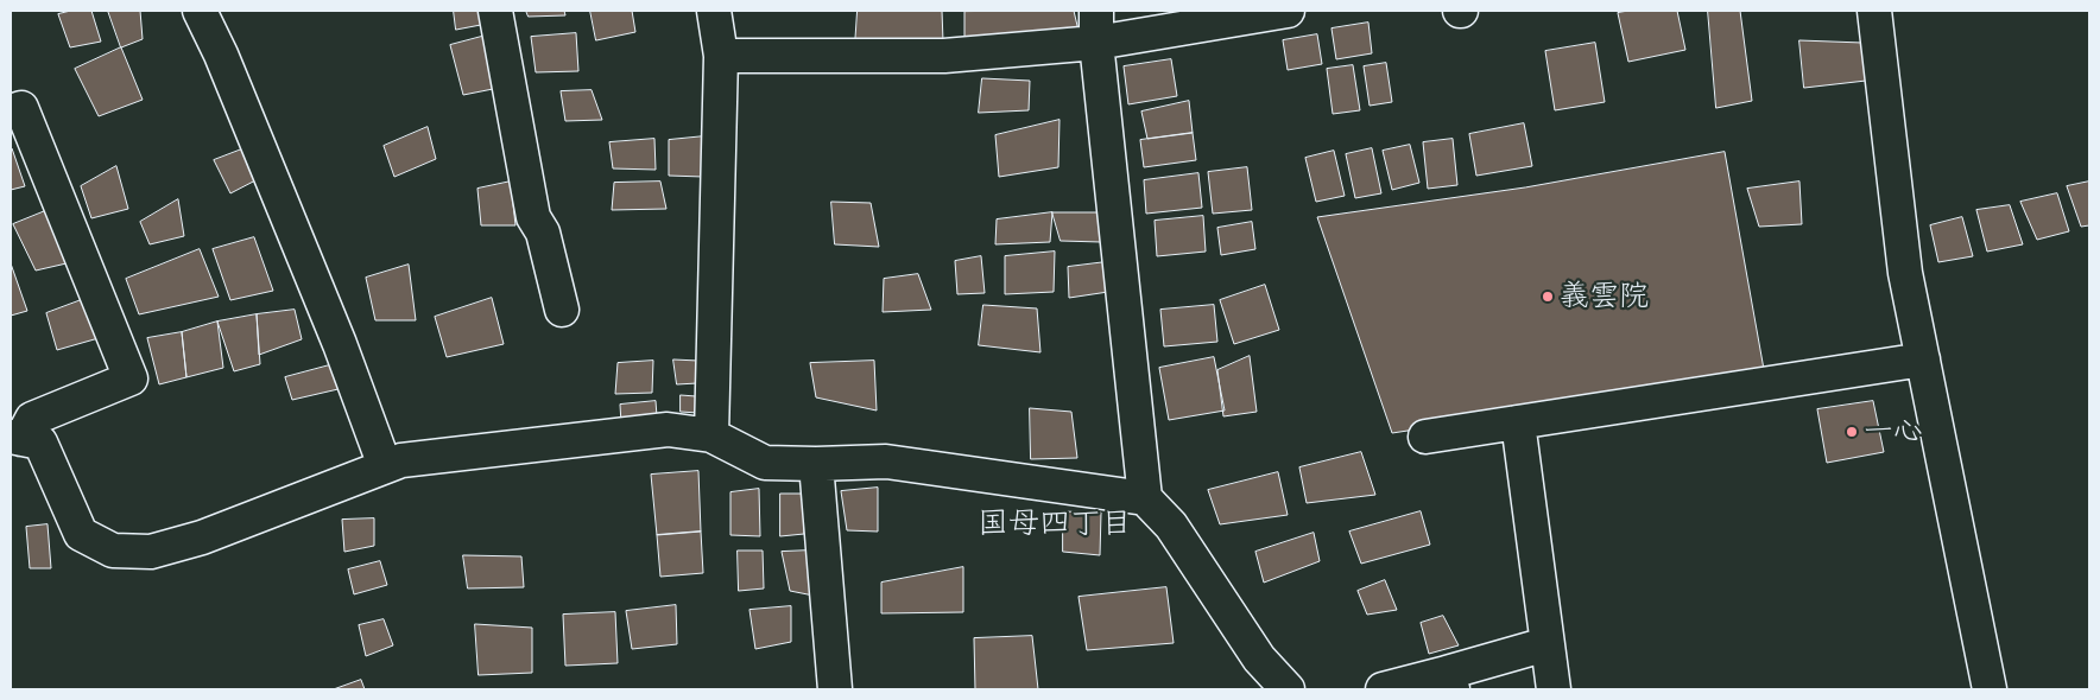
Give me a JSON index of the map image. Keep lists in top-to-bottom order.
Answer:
{
  "districts": ["国母四丁目"],
  "places": ["義雲院", "一心"]
}
